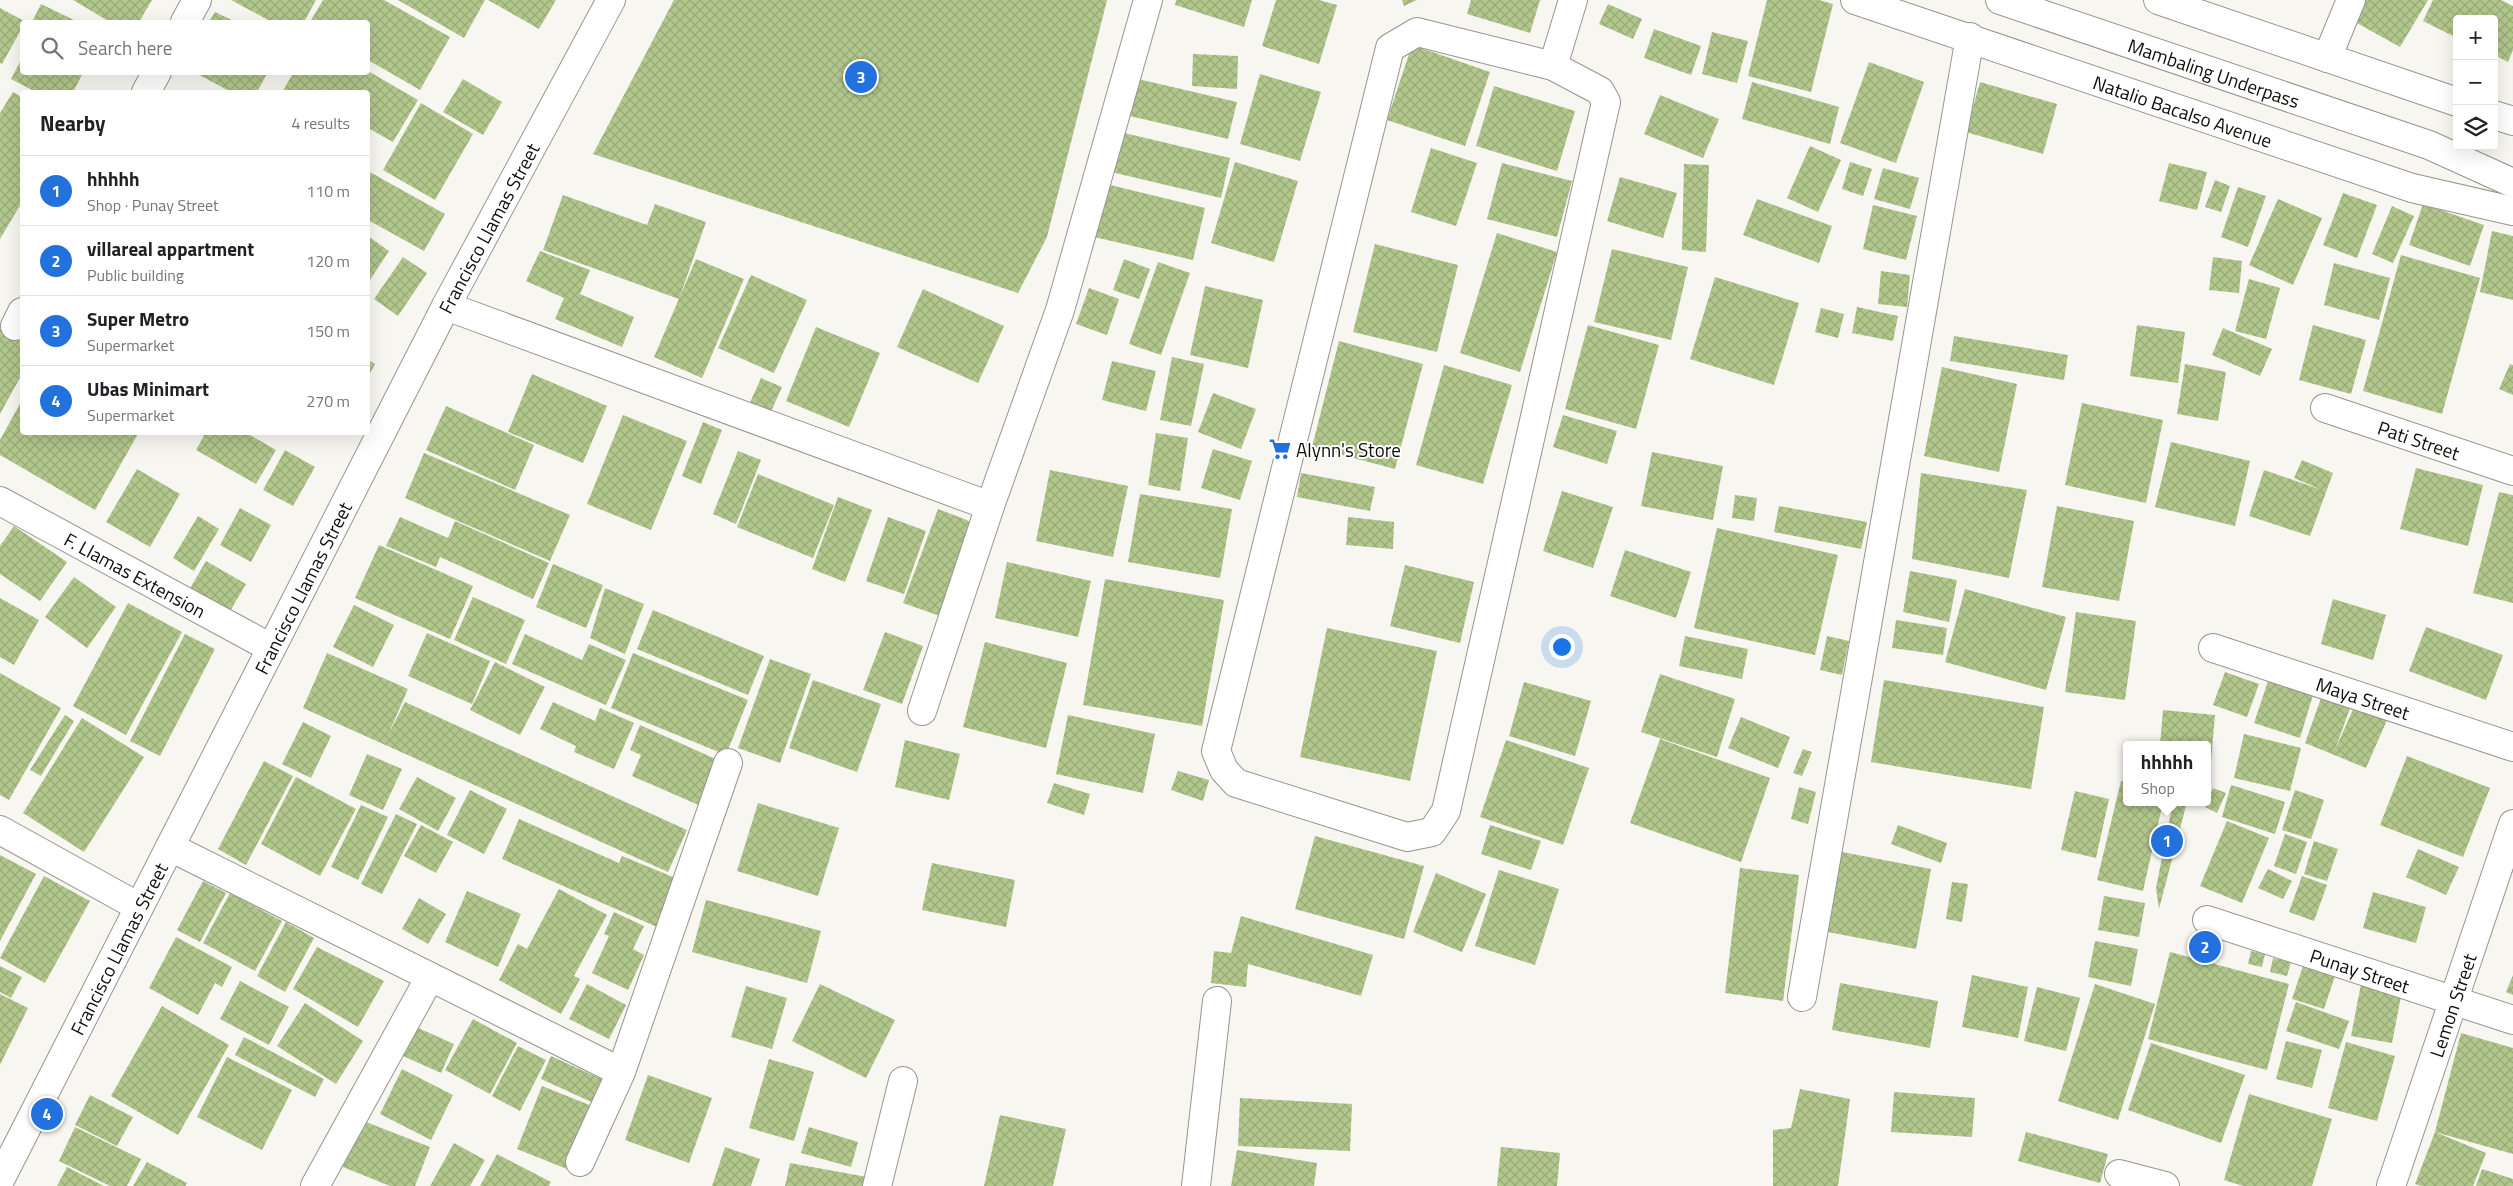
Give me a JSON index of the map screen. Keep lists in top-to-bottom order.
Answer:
{
  "streets": {
    "street": [
      "Mambaling Underpass",
      "Natalio Bacalso Avenue",
      "Francisco Llamas Street",
      "Pati Street",
      "F. Llamas Extension",
      "Maya Street",
      "Punay Street",
      "Lemon Street"
    ]
  },
  "crossings": [
    ["Francisco Llamas Street", "F. Llamas Extension"],
    ["Punay Street", "Lemon Street"]
  ],
  "places": {
    "supermarket": ["Alynn's Store"]
  },
  "page": {
    "map_buttons": ["+", "−"],
    "search": "Search here",
    "pins": [
      "3",
      "1",
      "2",
      "4"
    ],
    "heading": ["Nearby", "4 results"],
    "list": [
      {
        "mark": "1",
        "name": "hhhhh",
        "note": "Shop · Punay Street",
        "value": "110 m"
      },
      {
        "mark": "2",
        "name": "villareal appartment",
        "note": "Public building",
        "value": "120 m"
      },
      {
        "mark": "3",
        "name": "Super Metro",
        "note": "Supermarket",
        "value": "150 m"
      },
      {
        "mark": "4",
        "name": "Ubas Minimart",
        "note": "Supermarket",
        "value": "270 m"
      }
    ],
    "popup": ["hhhhh", "Shop"]
  }
}
